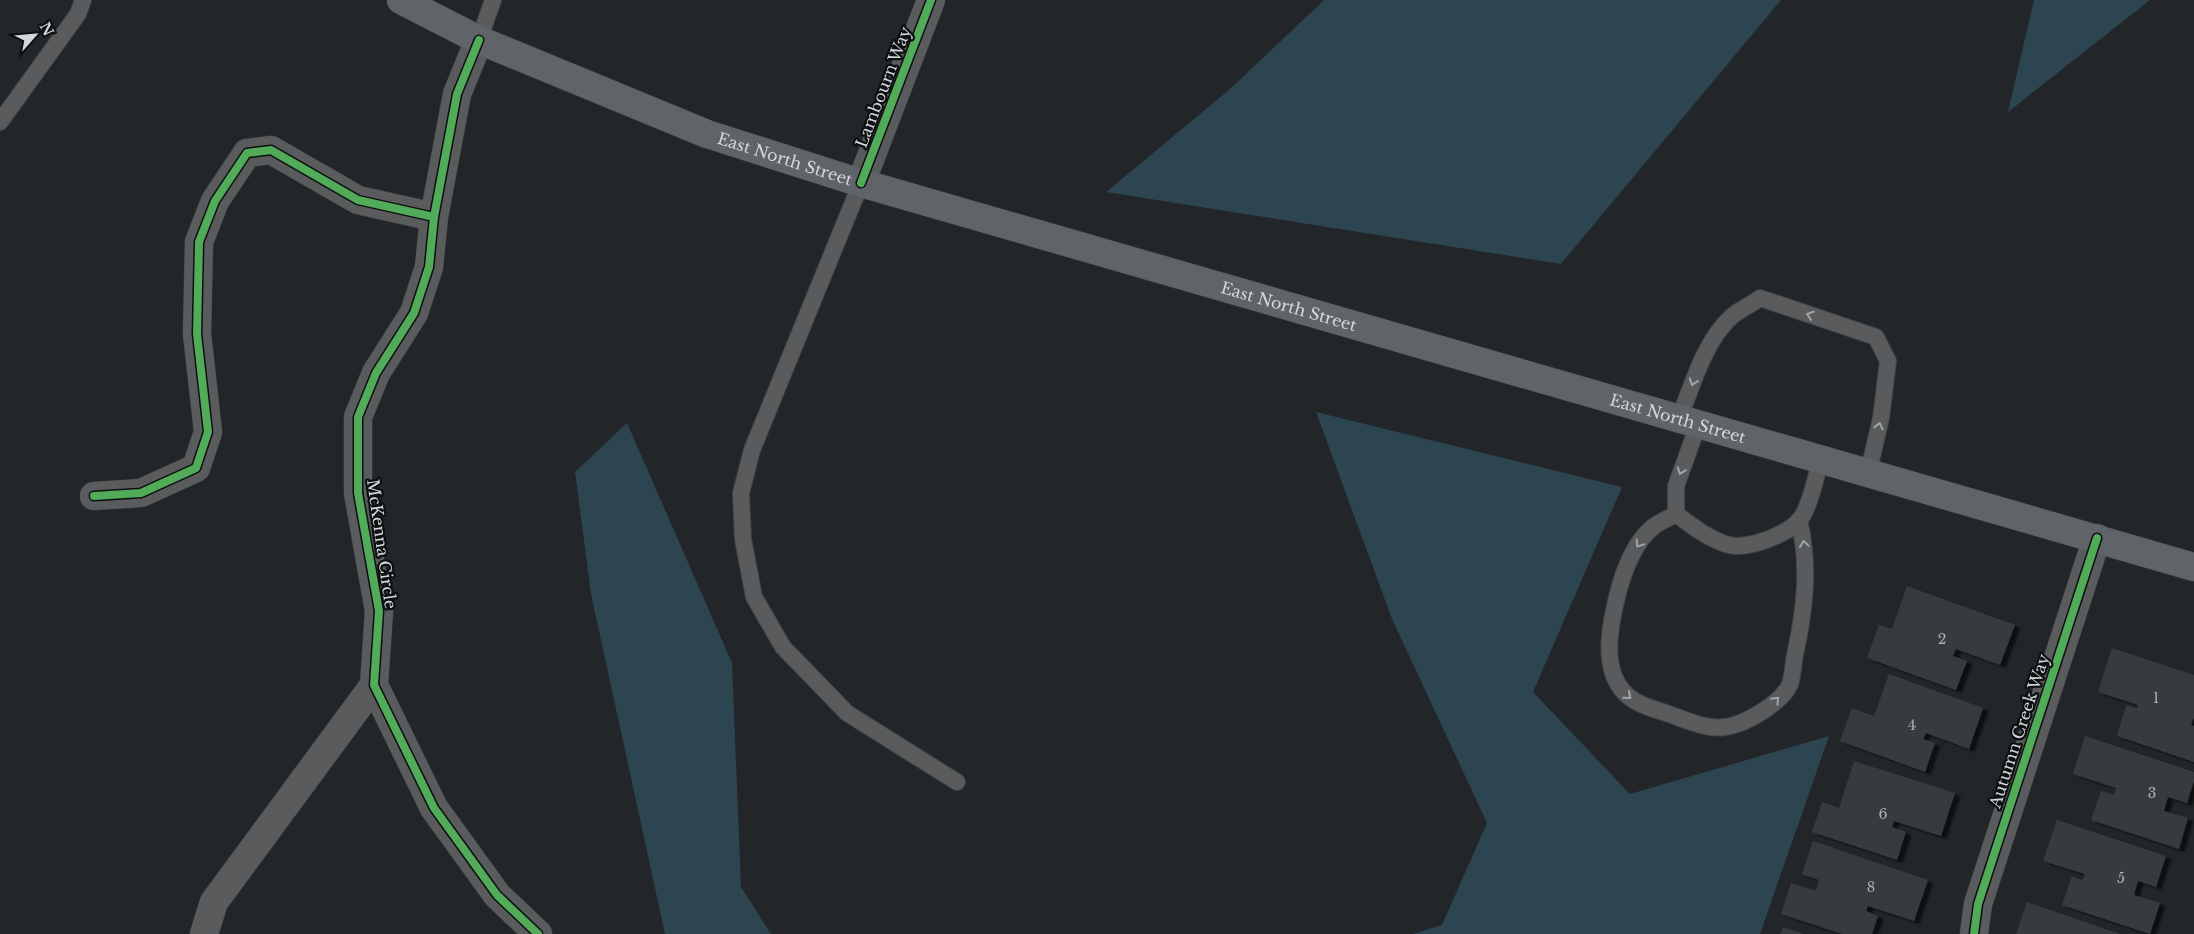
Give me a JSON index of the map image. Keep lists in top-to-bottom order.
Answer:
{
  "streets": {
    "main road": ["East North Street"],
    "street": ["Lambourn Way", "McKenna Circle", "Autumn Creek Way"]
  },
  "crossings": [
    ["Lambourn Way", "East North Street"],
    ["East North Street", "McKenna Circle"],
    ["East North Street", "Autumn Creek Way"]
  ],
  "house_numbers": [
    "2",
    "1",
    "4",
    "3",
    "6",
    "5",
    "8"
  ],
  "north": "top right"
}
